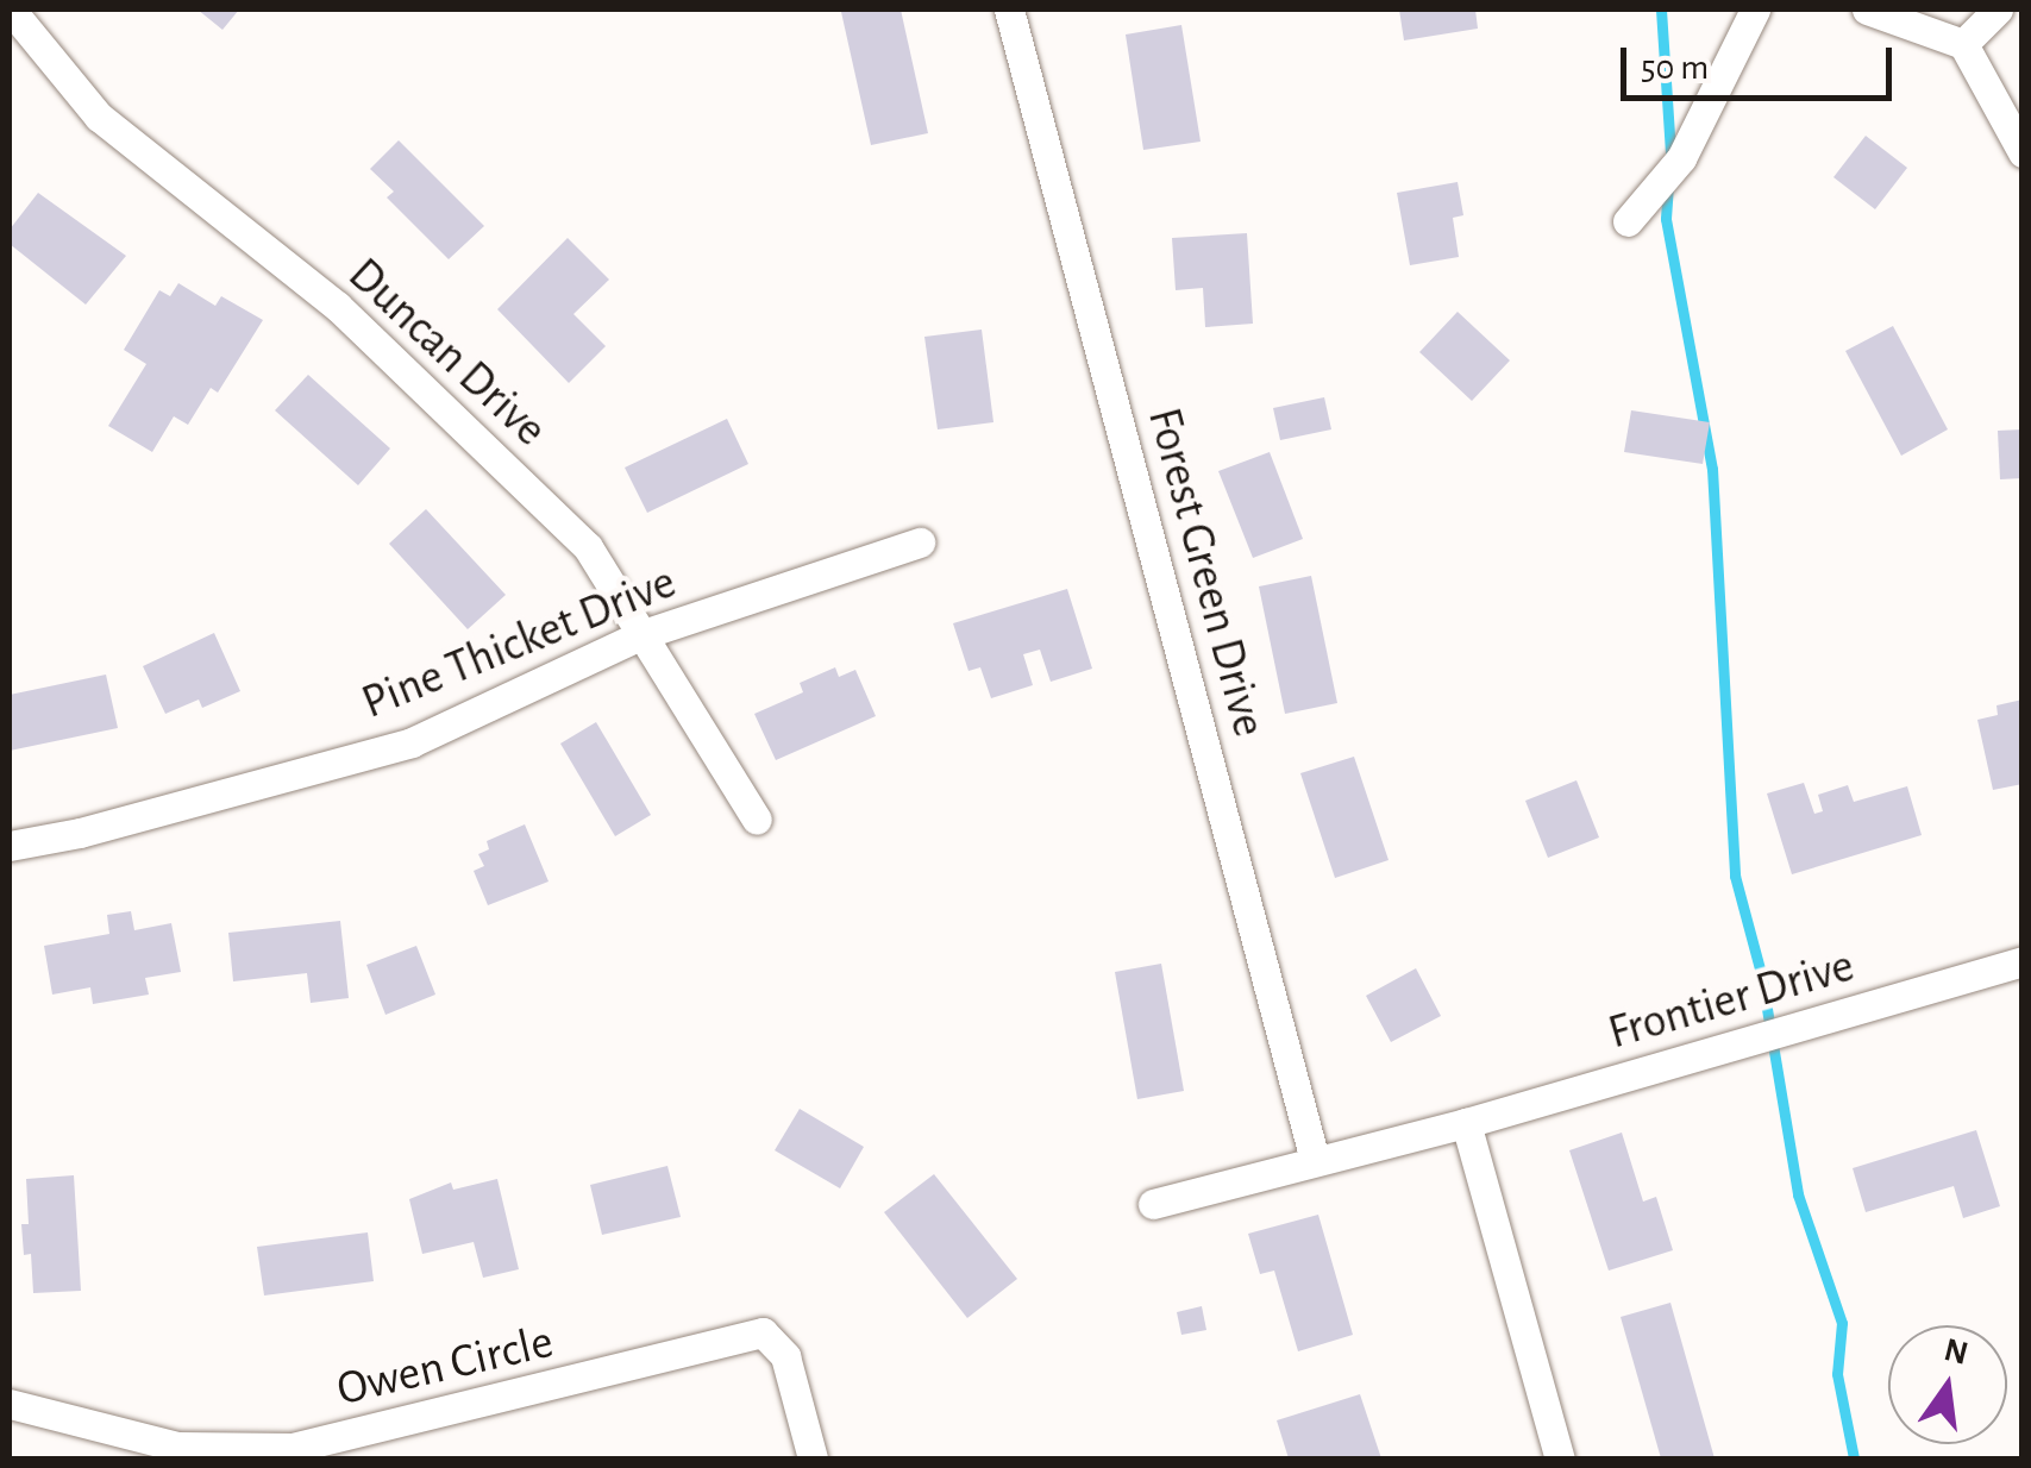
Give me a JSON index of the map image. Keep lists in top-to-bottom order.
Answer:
{
  "streets": {
    "street": [
      "Duncan Drive",
      "Forest Green Drive",
      "Pine Thicket Drive",
      "Frontier Drive",
      "Owen Circle"
    ]
  },
  "crossings": [
    ["Duncan Drive", "Pine Thicket Drive"],
    ["Forest Green Drive", "Frontier Drive"]
  ],
  "scale_bar": "50 m",
  "north": "top"
}
